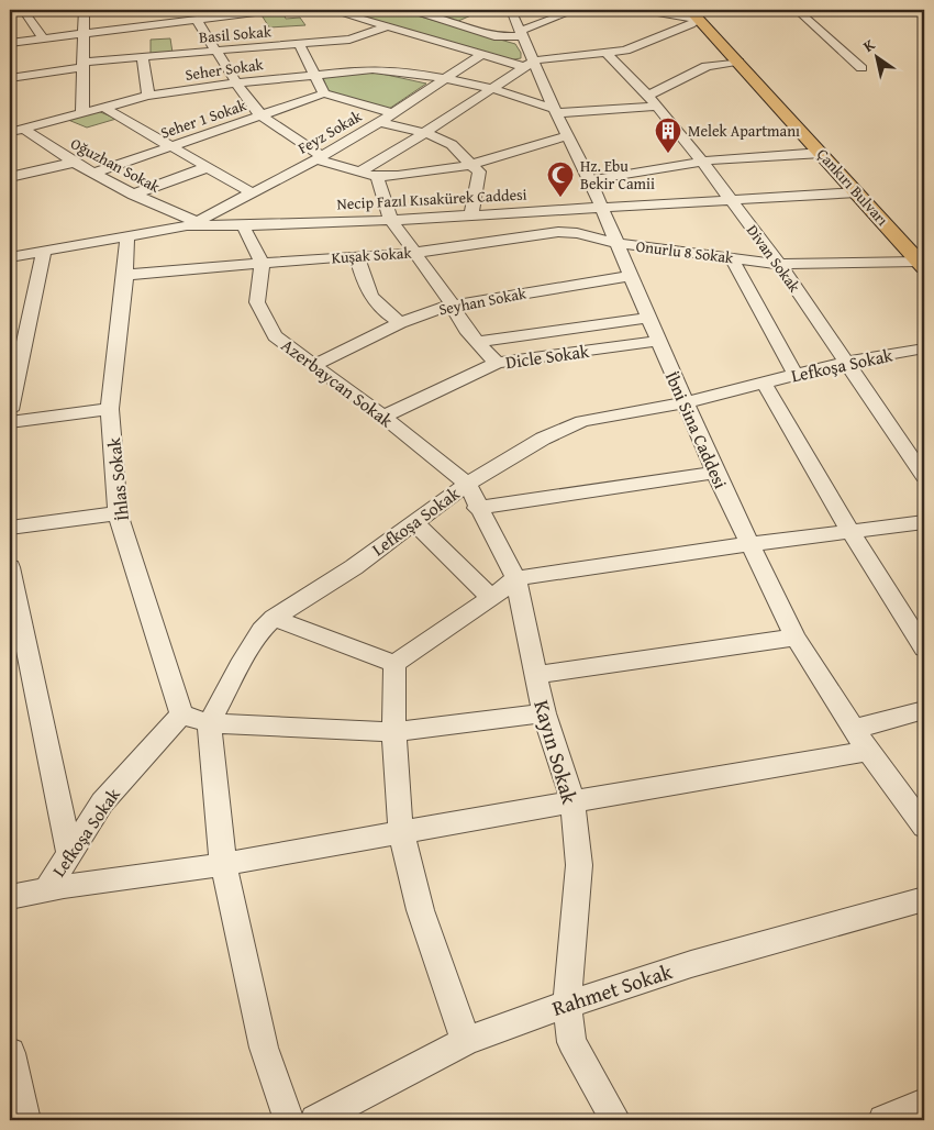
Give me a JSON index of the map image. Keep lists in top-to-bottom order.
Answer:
{
  "streets": {
    "main road": ["Çankırı Bulvarı"],
    "street": [
      "Basil Sokak",
      "Seher Sokak",
      "Seher 1 Sokak",
      "Feyz Sokak",
      "Oğuzhan Sokak",
      "Necip Fazıl Kısakürek Caddesi",
      "Onurlu 8 Sokak",
      "Kuşak Sokak",
      "Divan Sokak",
      "Seyhan Sokak",
      "Dicle Sokak",
      "Lefkoşa Sokak",
      "Azerbaycan Sokak",
      "İbni Sina Caddesi",
      "İhlas Sokak",
      "Kayın Sokak",
      "Rahmet Sokak"
    ]
  },
  "crossings": [
    ["Seher Sokak", "Feyz Sokak"],
    ["Seher Sokak", "Oğuzhan Sokak"],
    ["Seher Sokak", "İbni Sina Caddesi"],
    ["Seher 1 Sokak", "Oğuzhan Sokak"],
    ["Feyz Sokak", "Oğuzhan Sokak"],
    ["Feyz Sokak", "Necip Fazıl Kısakürek Caddesi"],
    ["Oğuzhan Sokak", "Necip Fazıl Kısakürek Caddesi"],
    ["Çankırı Bulvarı", "Necip Fazıl Kısakürek Caddesi"],
    ["Çankırı Bulvarı", "Onurlu 8 Sokak"],
    ["Necip Fazıl Kısakürek Caddesi", "Divan Sokak"],
    ["Necip Fazıl Kısakürek Caddesi", "İbni Sina Caddesi"],
    ["Necip Fazıl Kısakürek Caddesi", "İhlas Sokak"],
    ["Onurlu 8 Sokak", "Kuşak Sokak"],
    ["Onurlu 8 Sokak", "Divan Sokak"],
    ["Onurlu 8 Sokak", "İbni Sina Caddesi"],
    ["Kuşak Sokak", "Azerbaycan Sokak"],
    ["Kuşak Sokak", "İbni Sina Caddesi"],
    ["Kuşak Sokak", "İhlas Sokak"],
    ["Divan Sokak", "Lefkoşa Sokak"],
    ["Seyhan Sokak", "Azerbaycan Sokak"],
    ["Seyhan Sokak", "İbni Sina Caddesi"],
    ["Dicle Sokak", "Azerbaycan Sokak"],
    ["Dicle Sokak", "İbni Sina Caddesi"],
    ["Lefkoşa Sokak", "Azerbaycan Sokak"],
    ["Lefkoşa Sokak", "İbni Sina Caddesi"],
    ["Lefkoşa Sokak", "İhlas Sokak"],
    ["Lefkoşa Sokak", "Kayın Sokak"],
    ["Azerbaycan Sokak", "Kayın Sokak"],
    ["Kayın Sokak", "Rahmet Sokak"]
  ],
  "places": {
    "building": ["Melek Apartmanı"],
    "mosque": ["Hz. Ebu Bekir Camii"]
  },
  "north": "top left"
}
